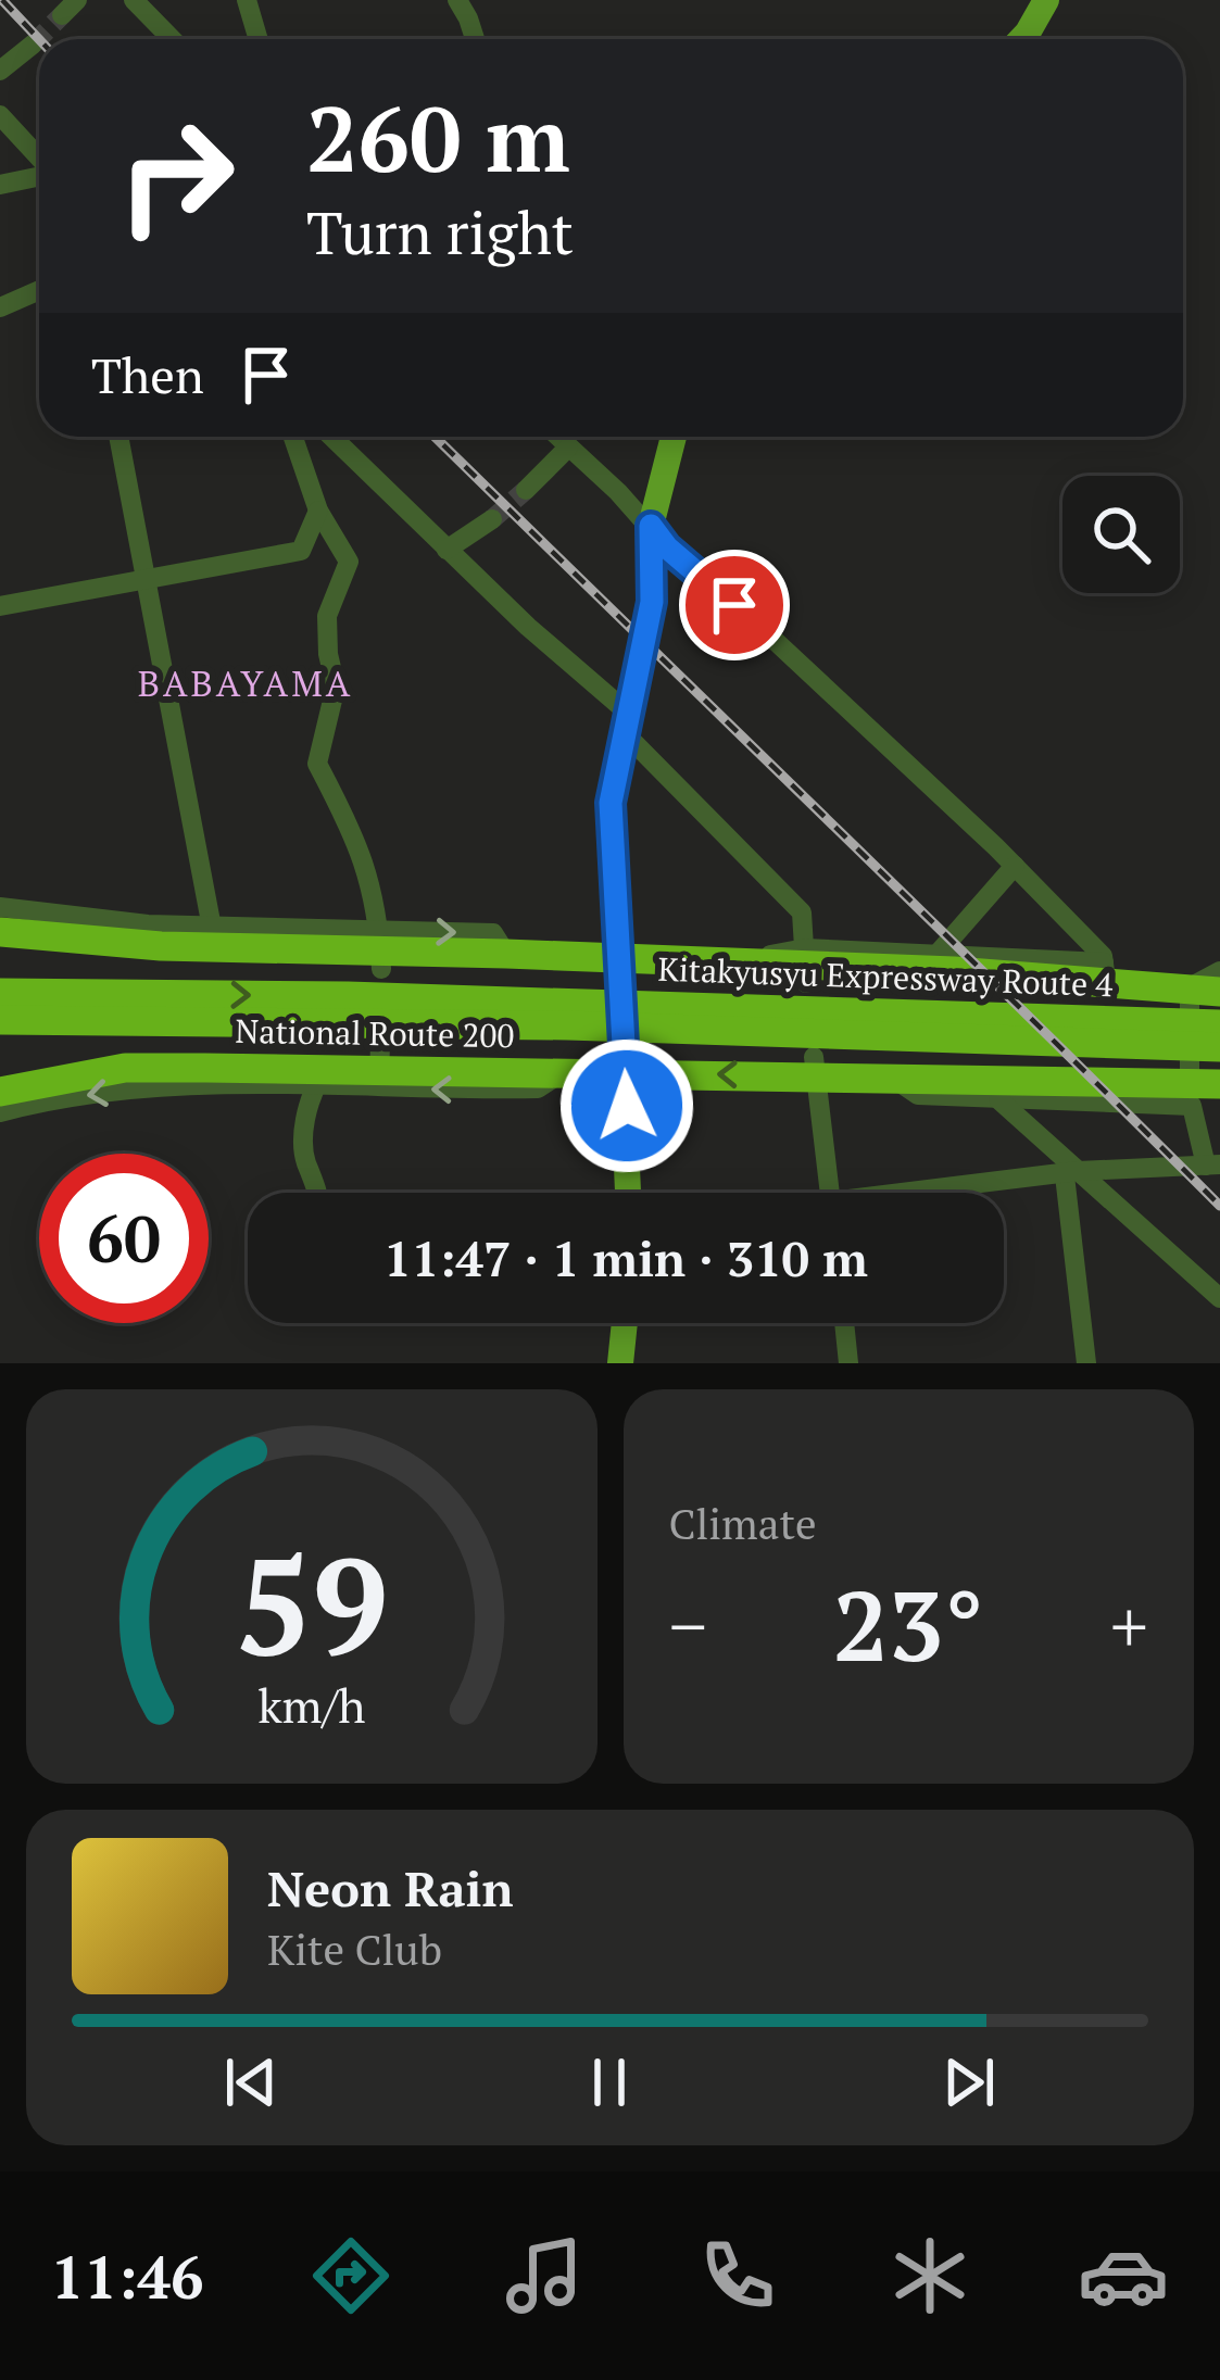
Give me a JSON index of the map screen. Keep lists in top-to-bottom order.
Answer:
{
  "streets": {
    "highway": ["Kitakyusyu Expressway Route 4", "National Route 200"]
  },
  "districts": ["BABAYAMA"],
  "page": {
    "turn": ["260 m", "Turn right"],
    "then": "Then",
    "limit": "60",
    "trip": "11:47 · 1 min · 310 m",
    "tile": "Climate",
    "heat": ["−", "23°", "+"],
    "song": ["Neon Rain", "Kite Club"],
    "tabs": "11:46",
    "gauge": ["59", "km/h"]
  }
}
